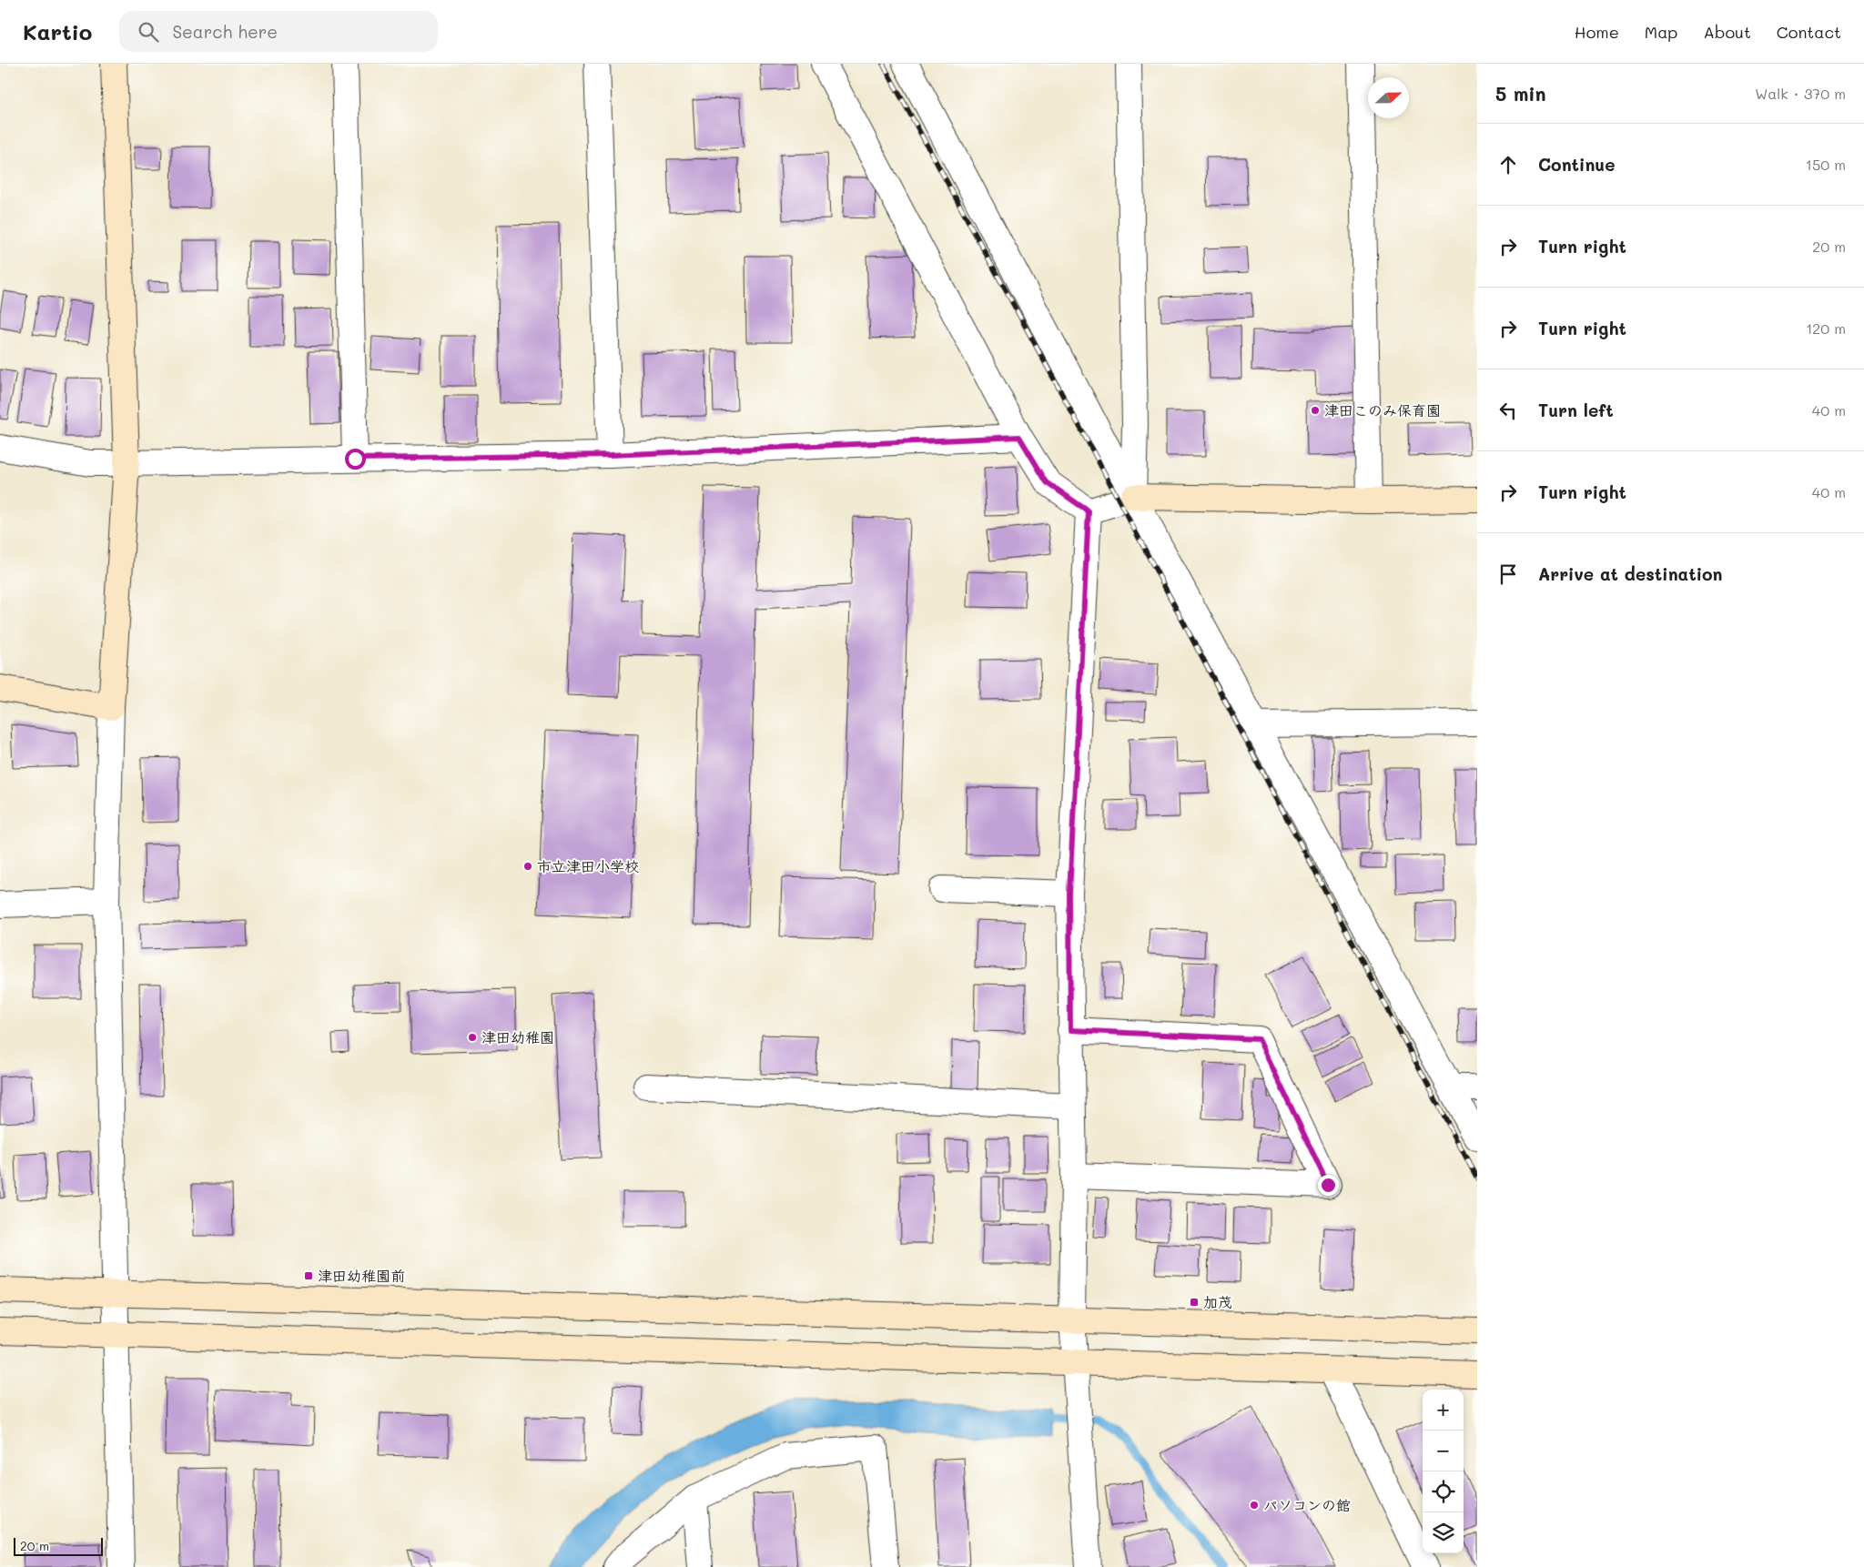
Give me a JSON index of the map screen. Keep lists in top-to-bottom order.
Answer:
{
  "places": {
    "other": [
      "津田このみ保育園",
      "市立津田小学校",
      "津田幼稚園",
      "パソコンの館"
    ],
    "transit": ["津田幼稚園前", "加茂"]
  },
  "scale_bar": "20 m",
  "north": "right",
  "page": {
    "header": "Kartio",
    "search": "Search here",
    "nav": [
      "Home",
      "Map",
      "About",
      "Contact"
    ],
    "heading": ["5 min", "Walk · 370 m"],
    "list": [
      ["Continue", "150 m"],
      ["Turn right", "20 m"],
      ["Turn right", "120 m"],
      ["Turn left", "40 m"],
      ["Turn right", "40 m"],
      "Arrive at destination"
    ],
    "map_buttons": ["+", "−"],
    "scale": "20 m"
  }
}
